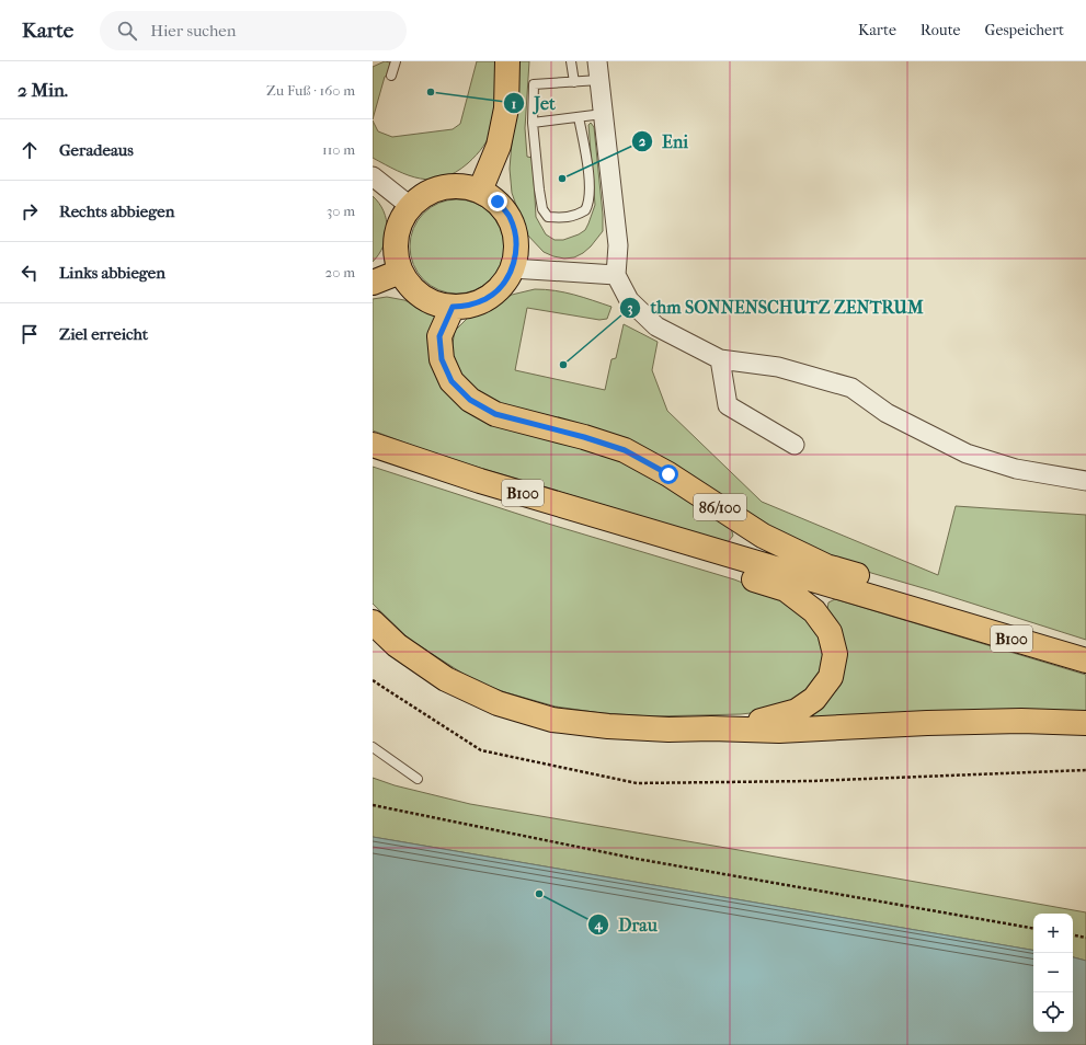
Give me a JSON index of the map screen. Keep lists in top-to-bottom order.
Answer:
{
  "streets": {
    "main road": ["B100", "86/100"]
  },
  "crossings": [
    ["B100", "86/100"]
  ],
  "places": [
    "Jet",
    "Eni",
    "thm SONNENSCHUTZ ZENTRUM",
    "Drau"
  ],
  "page": {
    "header": "Karte",
    "search": "Hier suchen",
    "nav": ["Karte", "Route", "Gespeichert"],
    "heading": ["2 Min.", "Zu Fuß · 160 m"],
    "list": [
      ["Geradeaus", "110 m"],
      ["Rechts abbiegen", "30 m"],
      ["Links abbiegen", "20 m"],
      "Ziel erreicht"
    ],
    "map_buttons": ["+", "−"]
  }
}
